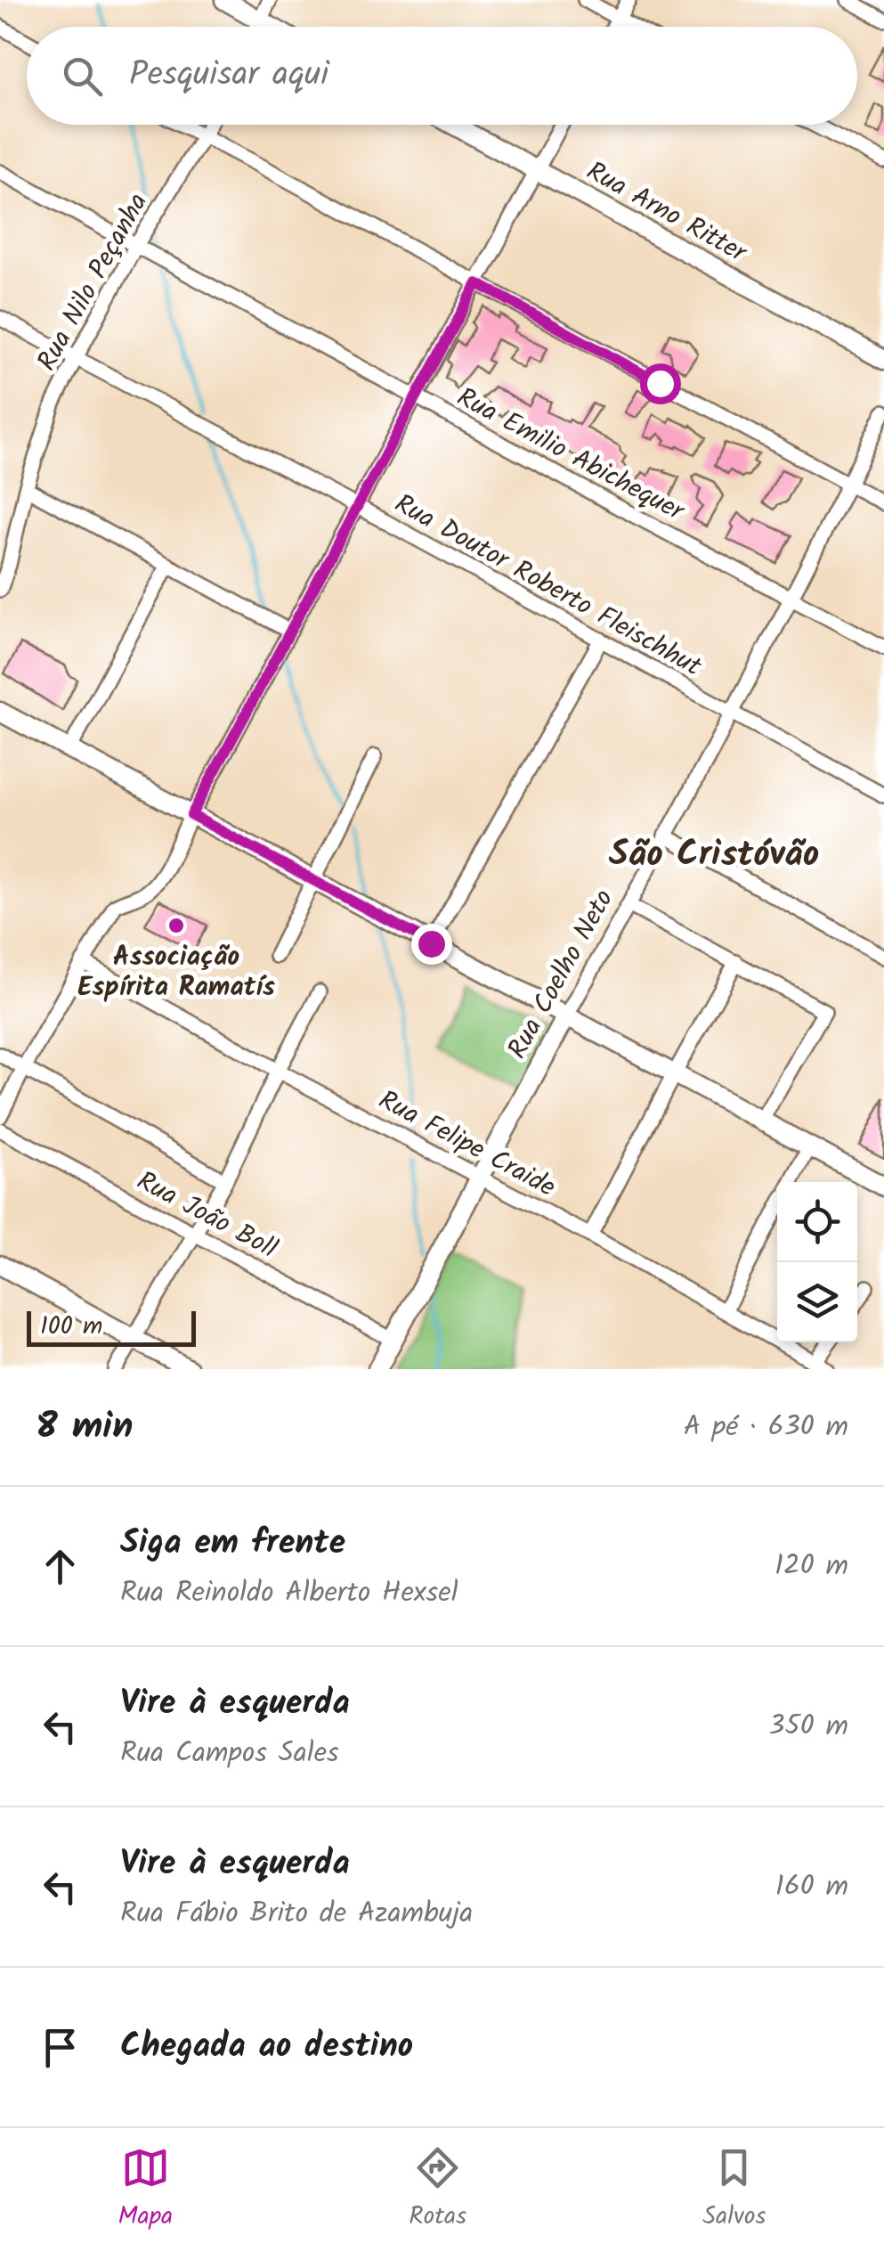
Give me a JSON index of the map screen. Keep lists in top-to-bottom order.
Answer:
{
  "streets": {
    "street": [
      "Rua Arno Ritter",
      "Rua Nilo Peçanha",
      "Rua Emilio Abichequer",
      "Rua Doutor Roberto Fleischhut",
      "Rua Coelho Neto",
      "Rua Felipe Craide",
      "Rua João Boll"
    ]
  },
  "crossings": [
    ["Rua Nilo Peçanha", "Rua Emilio Abichequer"],
    ["Rua Nilo Peçanha", "Rua Doutor Roberto Fleischhut"],
    ["Rua Emilio Abichequer", "Rua Coelho Neto"],
    ["Rua Doutor Roberto Fleischhut", "Rua Coelho Neto"],
    ["Rua Coelho Neto", "Rua Felipe Craide"],
    ["Rua Coelho Neto", "Rua João Boll"]
  ],
  "districts": ["São Cristóvão"],
  "places": ["Associação Espírita Ramatís"],
  "scale_bar": "100 m",
  "page": {
    "search": "Pesquisar aqui",
    "scale": "100 m",
    "heading": ["8 min", "A pé · 630 m"],
    "list": [
      ["Siga em frente", "Rua Reinoldo Alberto Hexsel", "120 m"],
      ["Vire à esquerda", "Rua Campos Sales", "350 m"],
      ["Vire à esquerda", "Rua Fábio Brito de Azambuja", "160 m"],
      "Chegada ao destino"
    ],
    "nav": ["Mapa", "Rotas", "Salvos"]
  }
}
